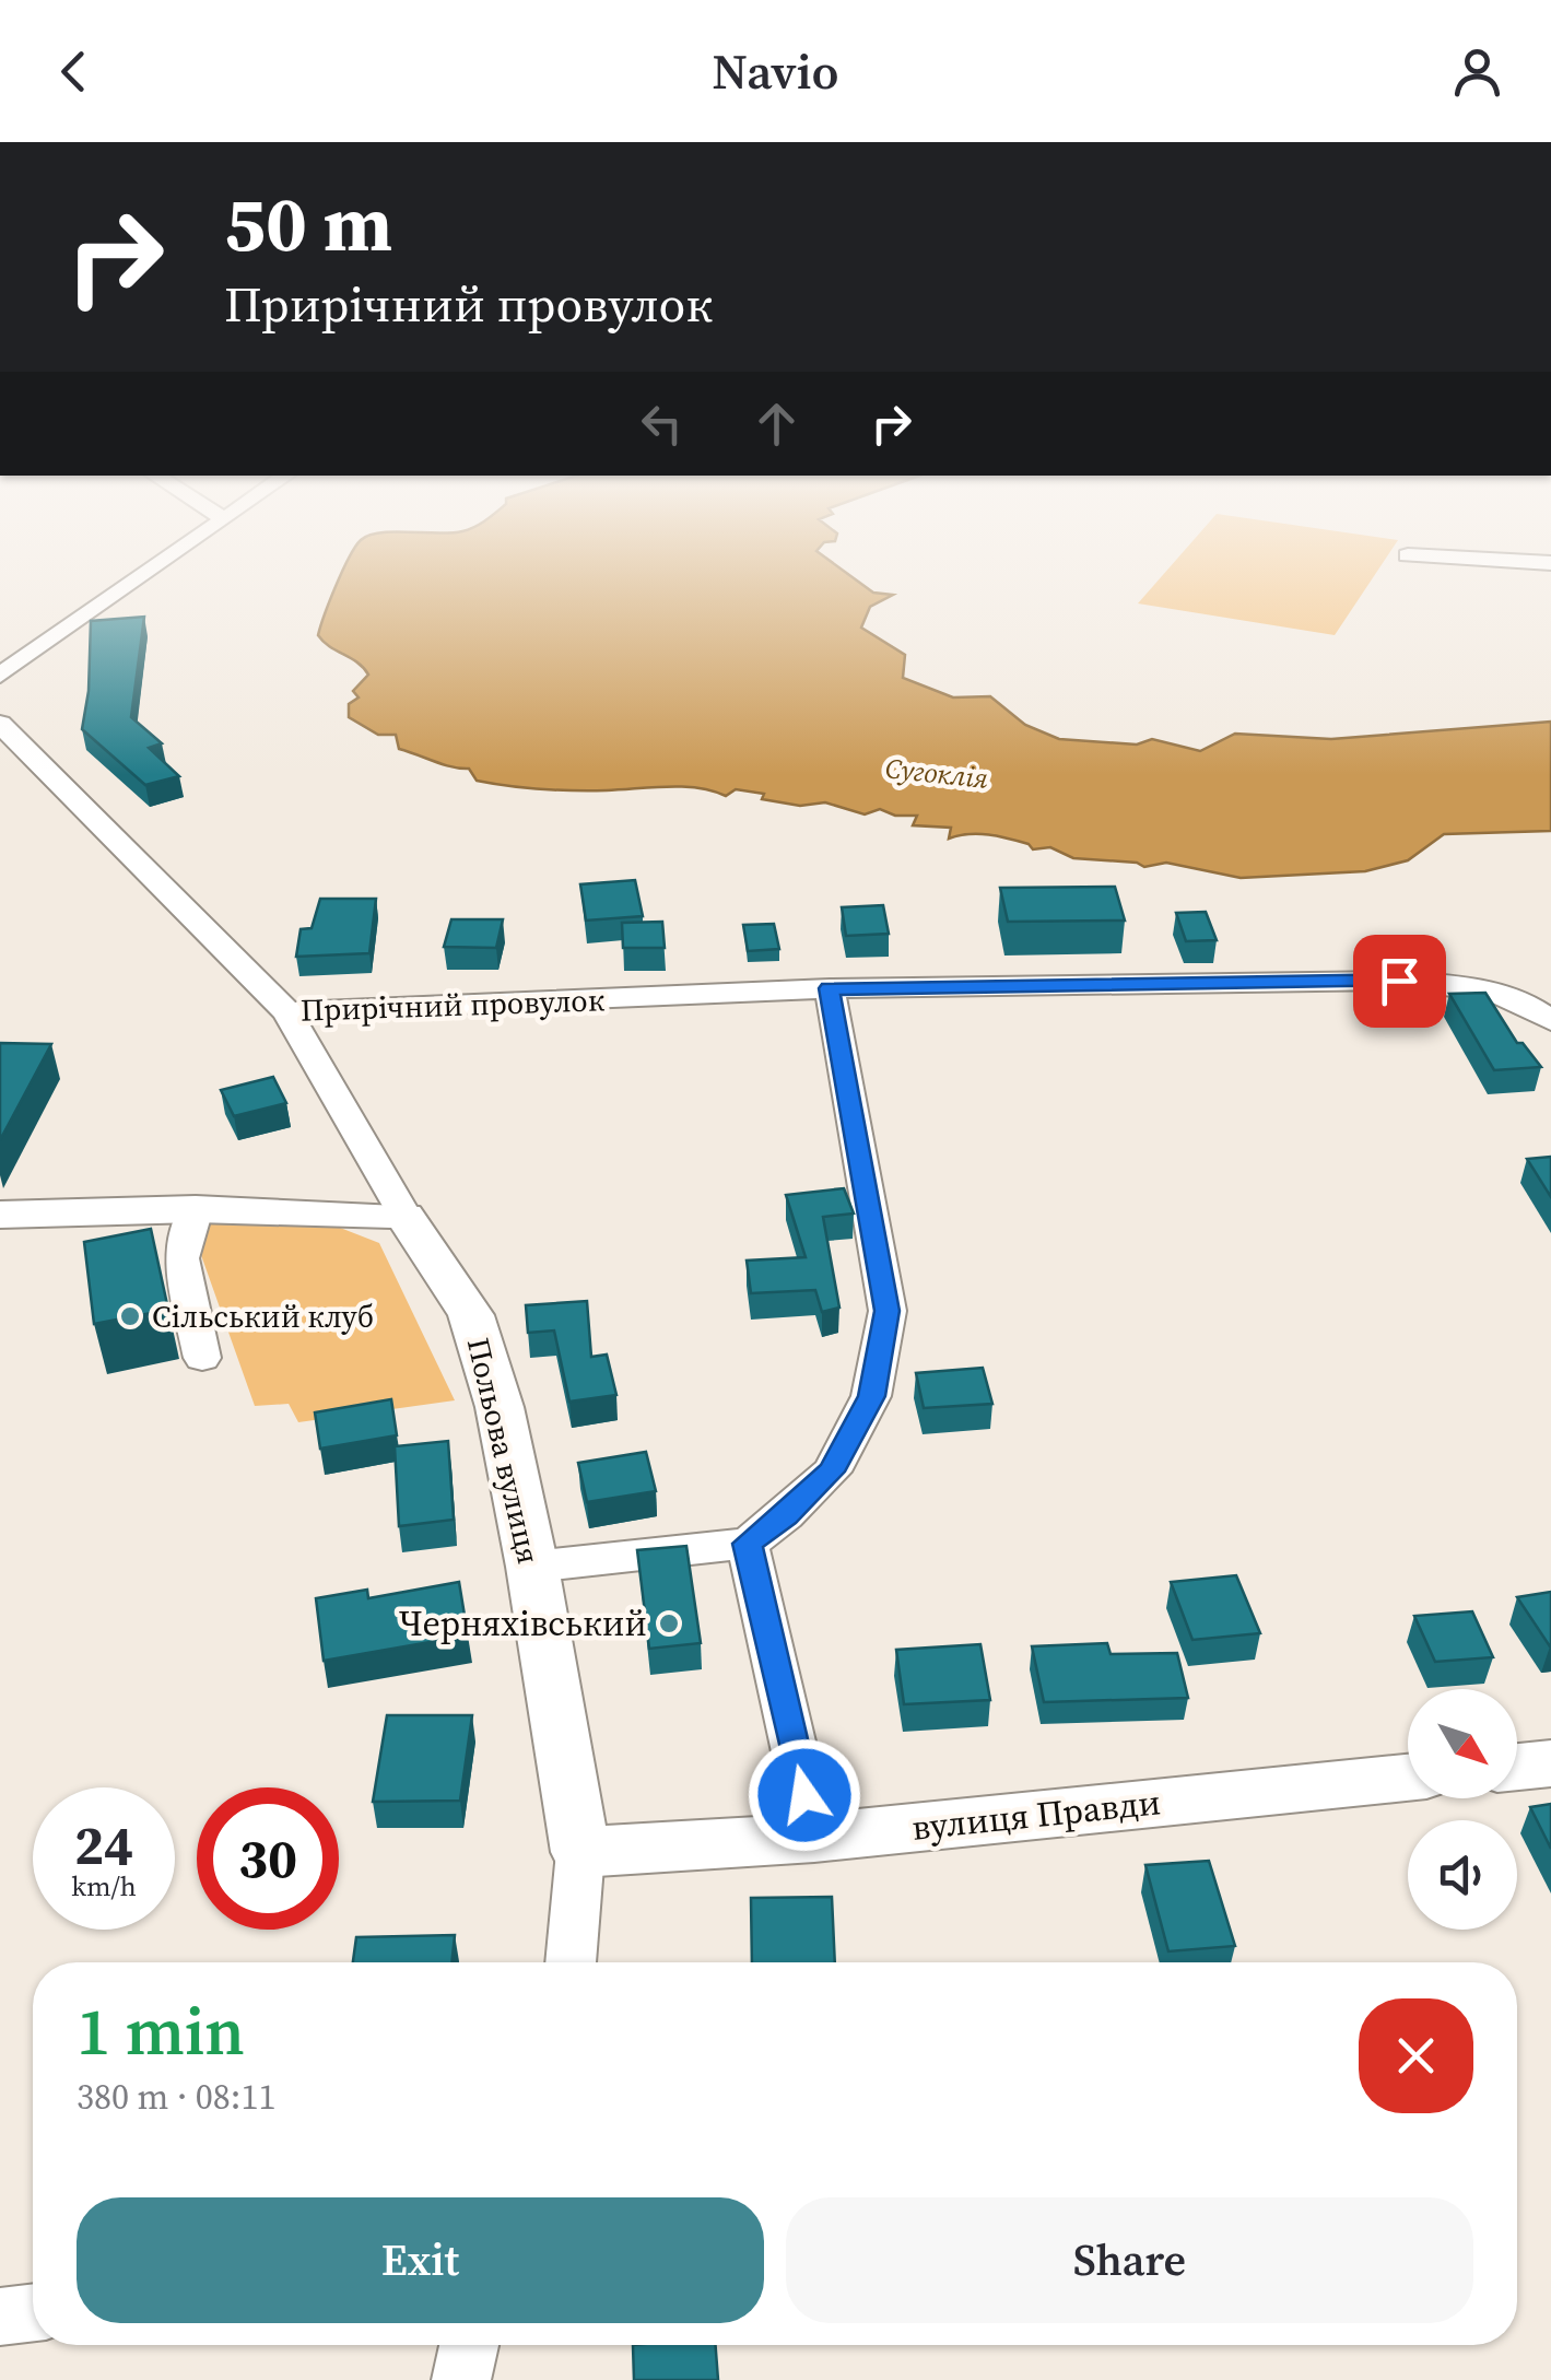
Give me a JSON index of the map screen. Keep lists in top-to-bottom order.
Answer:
{
  "streets": {
    "street": ["Прирічний провулок", "Польова вулиця", "вулиця Правди"]
  },
  "crossings": [
    ["Польова вулиця", "вулиця Правди"]
  ],
  "water": ["Сугоклія"],
  "places": ["Сільський клуб", "Черняхівський"],
  "north": "bottom right",
  "page": {
    "header": "Navio",
    "turn": ["50 m", "Прирічний провулок"],
    "speed": "24 km/h",
    "limit": "30",
    "heading": ["1 min", "380 m · 08:11"],
    "buttons": ["Exit", "Share"]
  }
}
